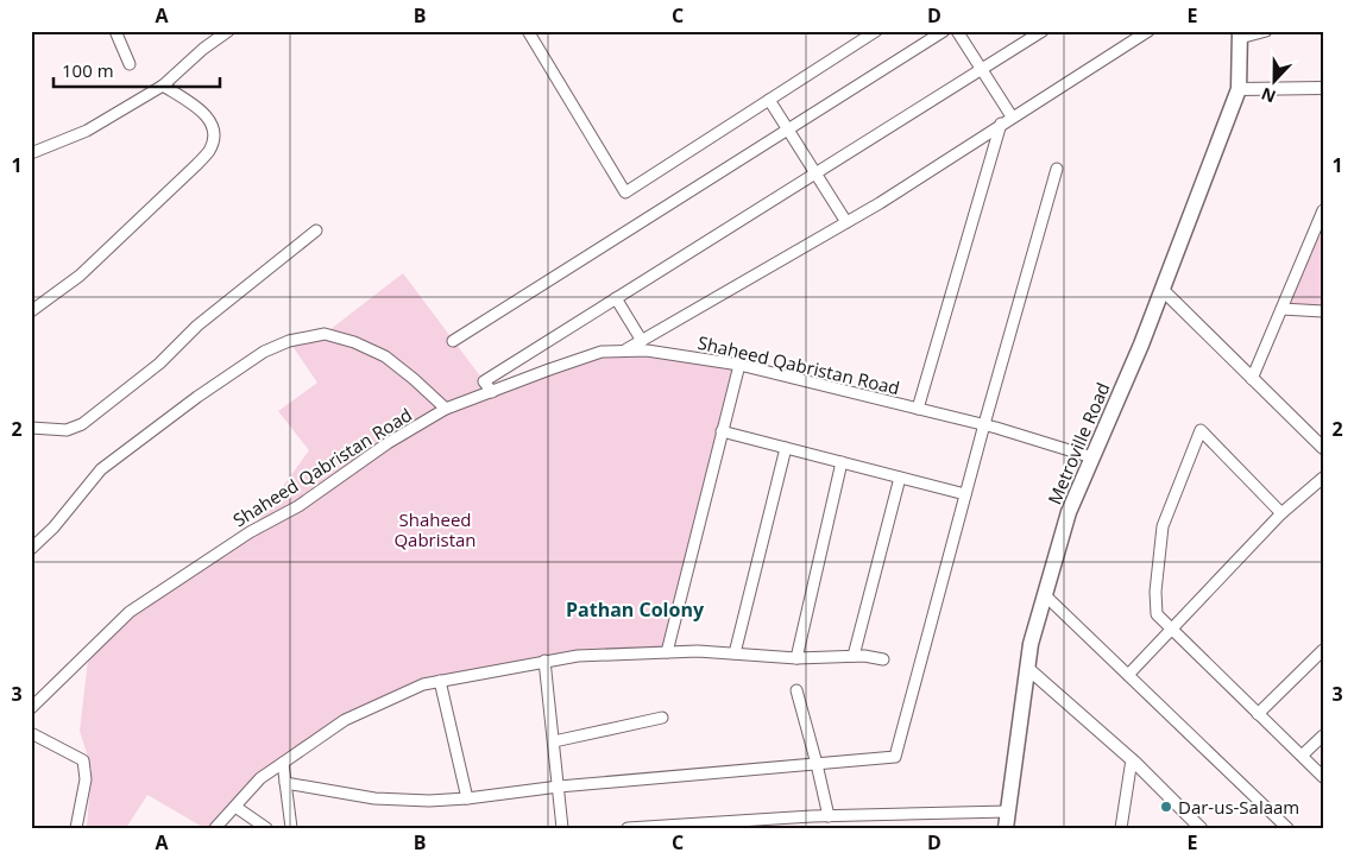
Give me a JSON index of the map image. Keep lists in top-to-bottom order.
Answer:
{
  "streets": {
    "main road": ["Metroville Road"],
    "street": ["Shaheed Qabristan Road"]
  },
  "crossings": [
    ["Shaheed Qabristan Road", "Metroville Road"]
  ],
  "districts": ["Pathan Colony"],
  "parks": ["Shaheed Qabristan"],
  "places": ["Dar-us-Salaam"],
  "scale_bar": "100 m",
  "north": "bottom",
  "grid": {
    "columns": [
      "A",
      "B",
      "C",
      "D",
      "E"
    ],
    "rows": ["1", "2", "3"]
  }
}
